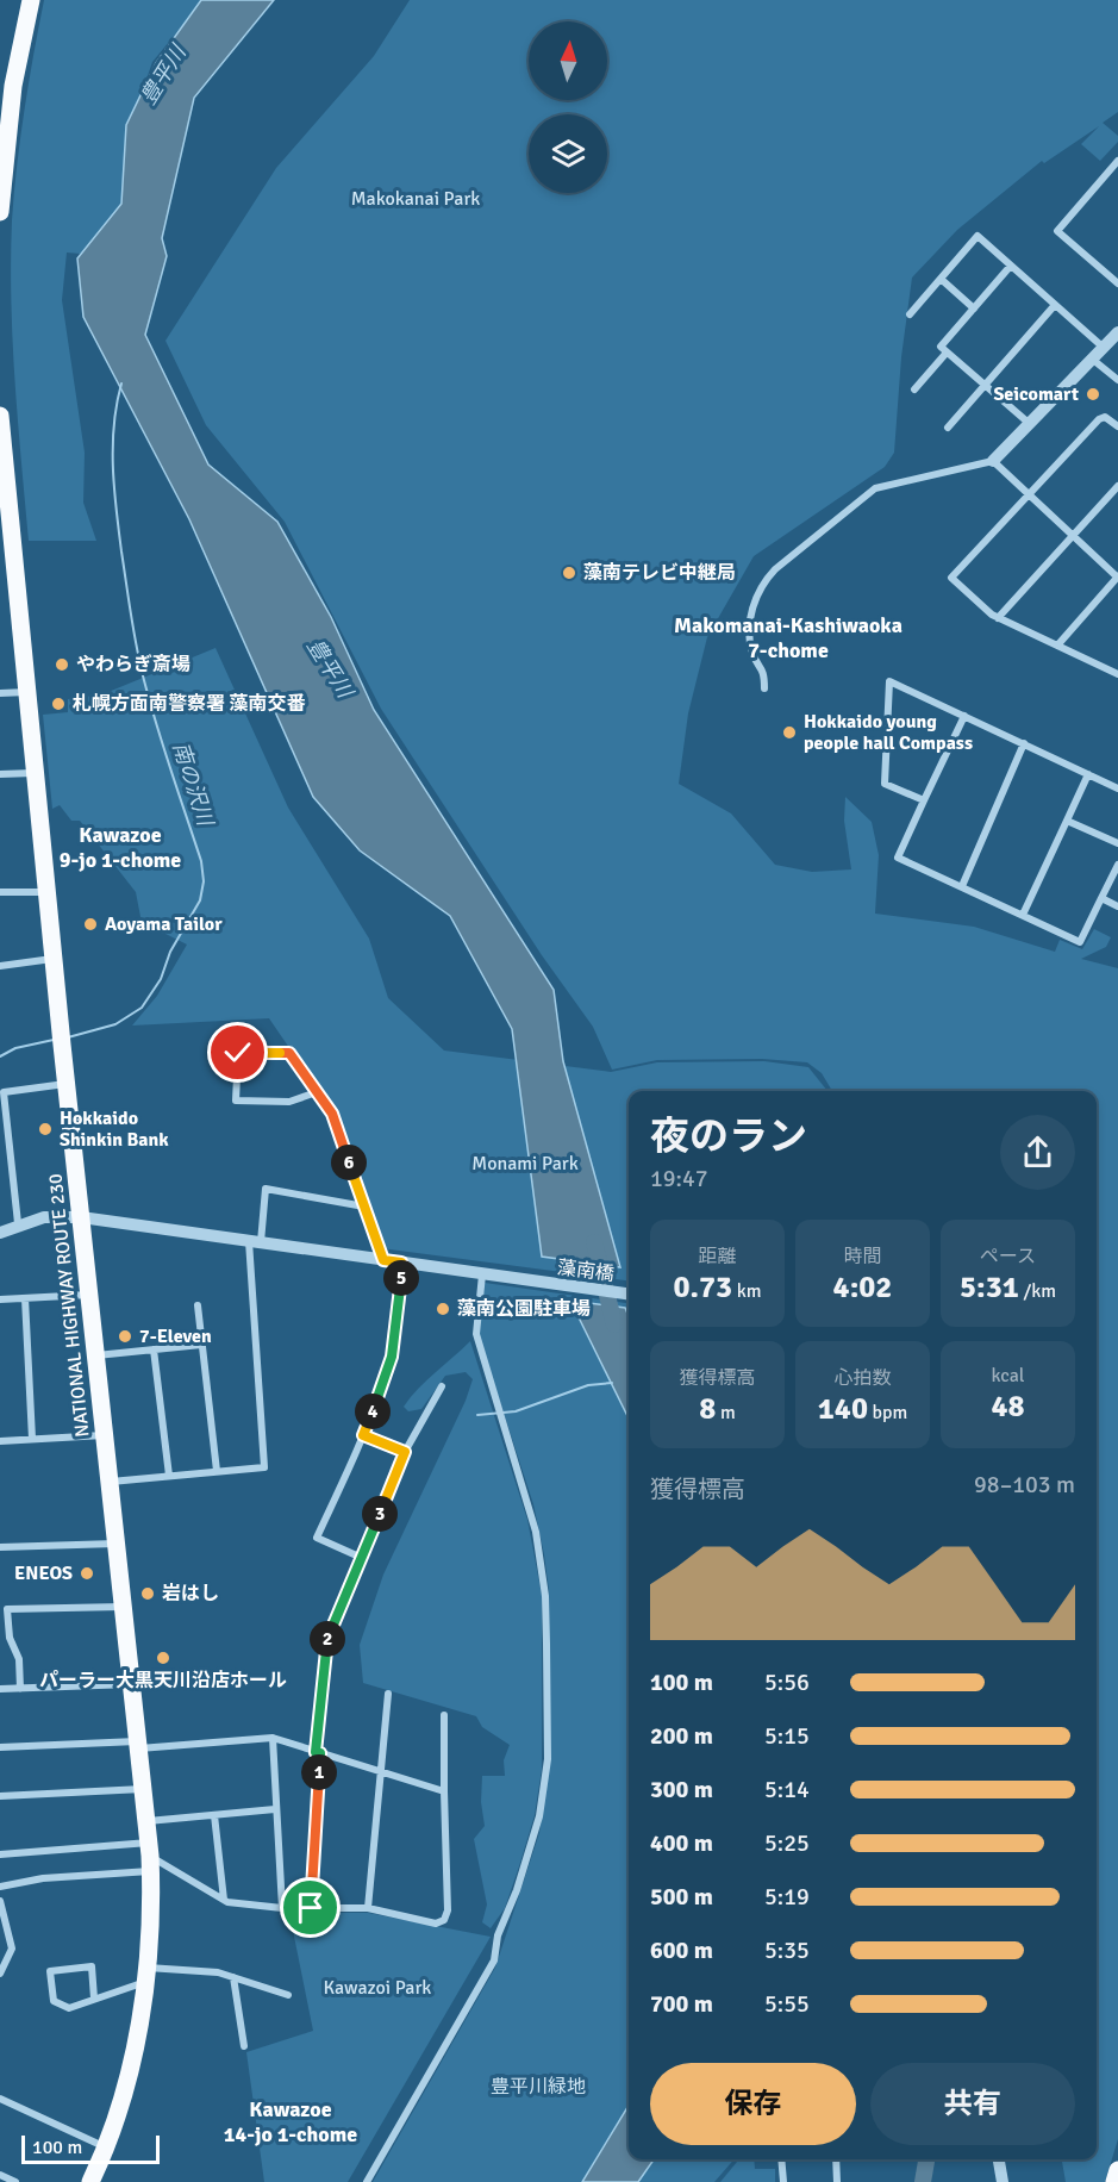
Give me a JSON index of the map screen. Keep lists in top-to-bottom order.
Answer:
{
  "streets": {
    "highway": ["NATIONAL HIGHWAY ROUTE 230"],
    "street": ["藻南橋"]
  },
  "crossings": [
    ["藻南橋", "NATIONAL HIGHWAY ROUTE 230"]
  ],
  "districts": ["Makomanai-Kashiwaoka 7-chome", "Kawazoe 9-jo 1-chome", "Kawazoe 14-jo 1-chome"],
  "water": ["豊平川", "南の沢川"],
  "parks": [
    "Makokanai Park",
    "Monami Park",
    "Kawazoi Park",
    "豊平川緑地"
  ],
  "places": [
    "Seicomart",
    "藻南テレビ中継局",
    "やわらぎ斎場",
    "札幌方面南警察署 藻南交番",
    "Hokkaido young people hall Compass",
    "Aoyama Tailor",
    "Hokkaido Shinkin Bank",
    "藻南公園駐車場",
    "7-Eleven",
    "ENEOS",
    "岩はし",
    "パーラー大黒天川沿店ホール"
  ],
  "scale_bar": "100 m",
  "north": "top",
  "page": {
    "heading": ["夜のラン", "19:47"],
    "pins": [
      "6",
      "5",
      "4",
      "3",
      "2",
      "1"
    ],
    "stats": [
      ["距離", "0.73 km"],
      ["時間", "4:02"],
      ["ペース", "5:31 /km"],
      ["獲得標高", "8 m"],
      ["心拍数", "140 bpm"],
      ["kcal", "48"]
    ],
    "chart": ["獲得標高", "98–103 m"],
    "list": [
      {
        "name": "100 m",
        "note": "5:56"
      },
      {
        "name": "200 m",
        "note": "5:15"
      },
      {
        "name": "300 m",
        "note": "5:14"
      },
      {
        "name": "400 m",
        "note": "5:25"
      },
      {
        "name": "500 m",
        "note": "5:19"
      },
      {
        "name": "600 m",
        "note": "5:35"
      },
      {
        "name": "700 m",
        "note": "5:55"
      }
    ],
    "buttons": ["保存", "共有"],
    "scale": "100 m"
  }
}
